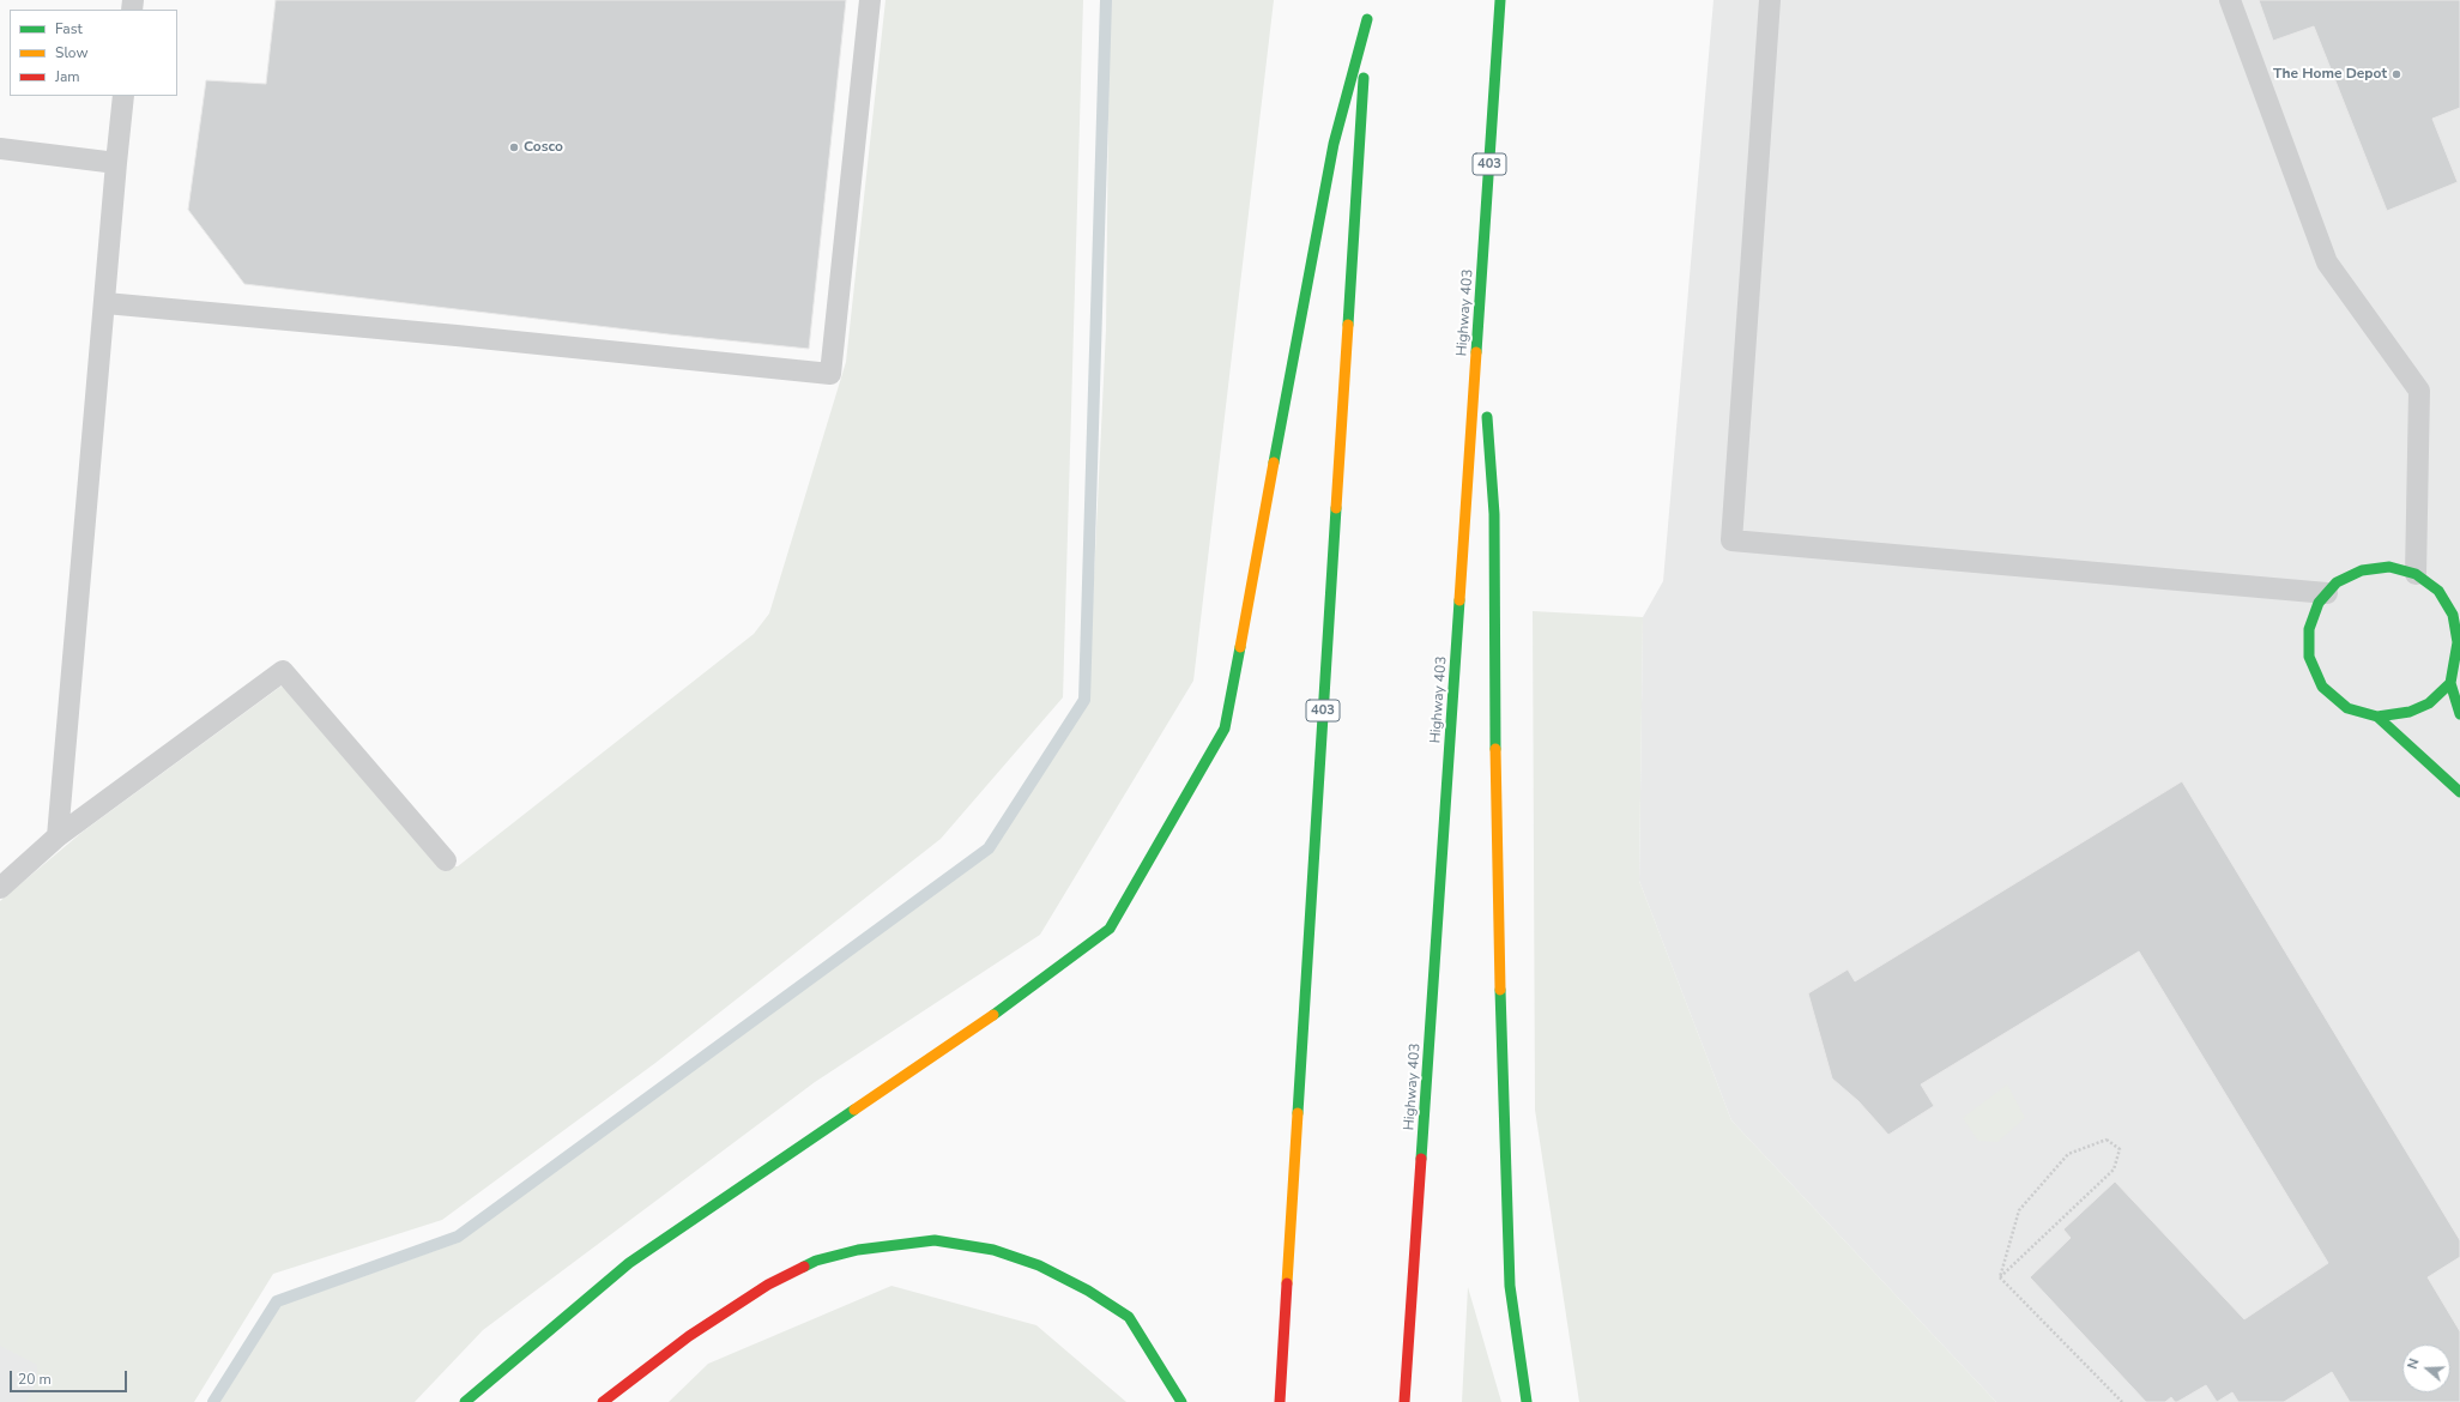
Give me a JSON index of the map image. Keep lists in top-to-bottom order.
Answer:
{
  "streets": {
    "main road": ["403", "Highway 403"]
  },
  "places": ["The Home Depot", "Cosco"],
  "legend": ["Fast", "Slow", "Jam"],
  "scale_bar": "20 m",
  "north": "left"
}
